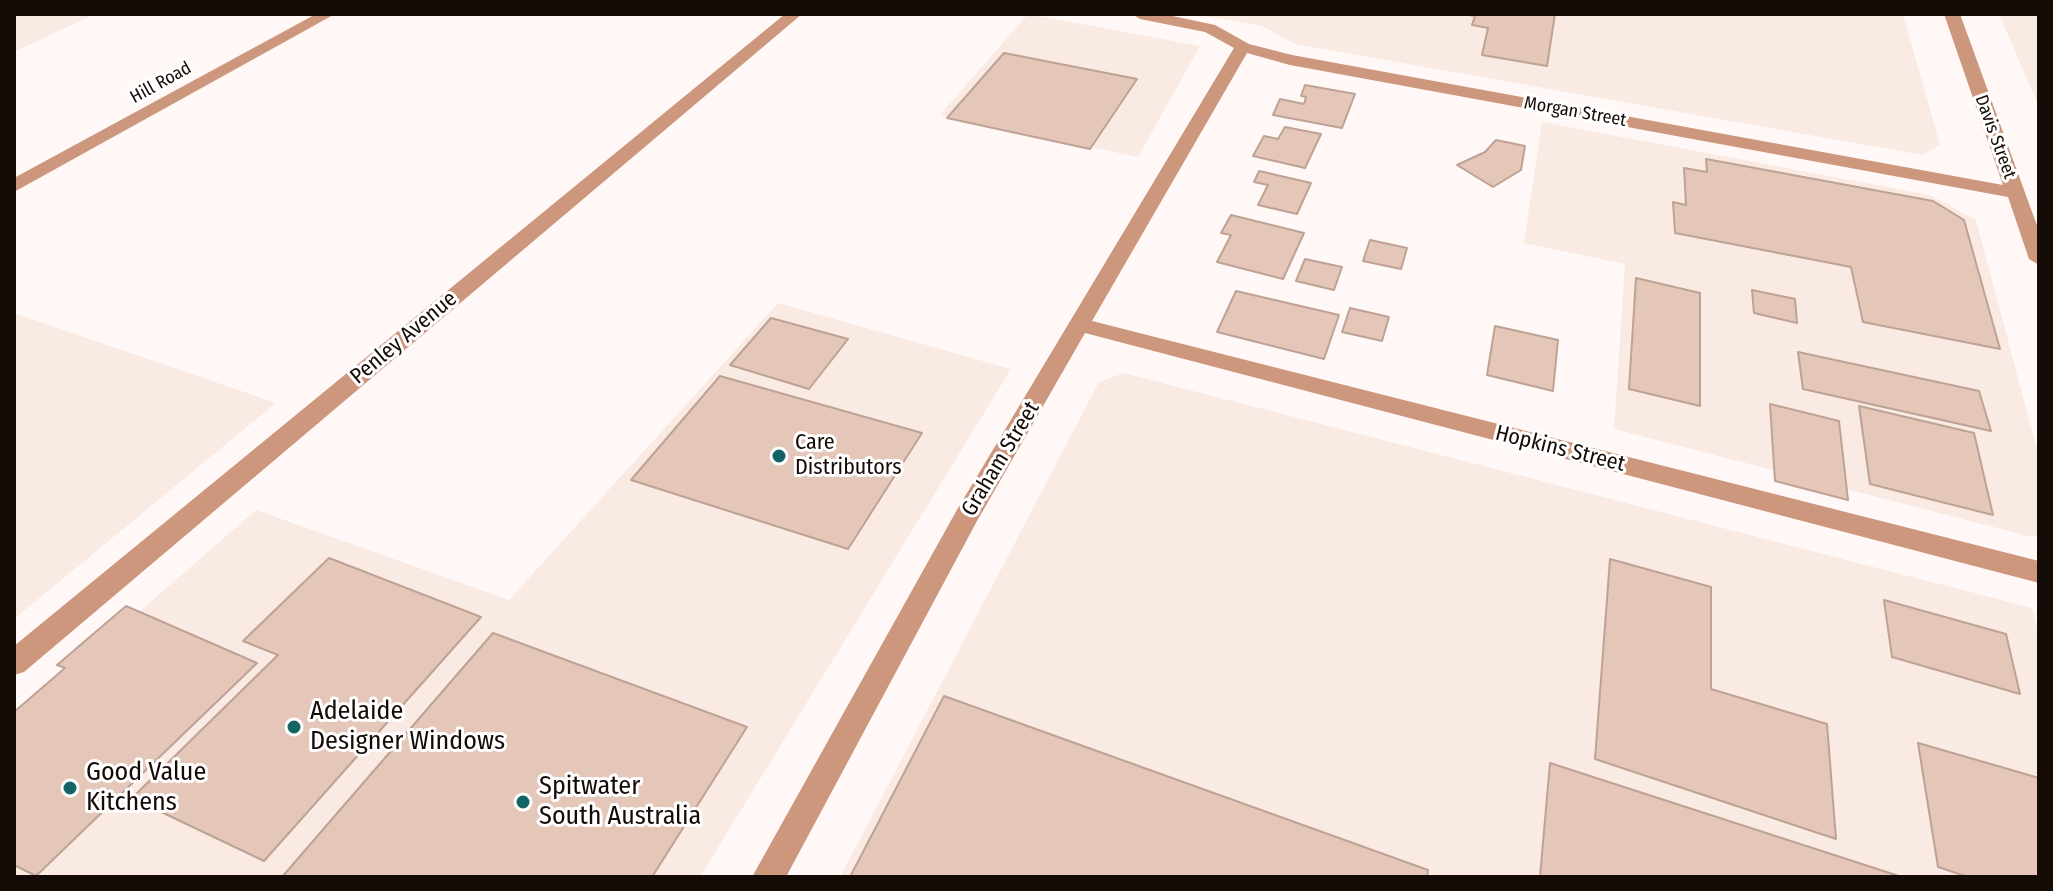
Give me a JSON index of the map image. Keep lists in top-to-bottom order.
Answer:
{
  "streets": {
    "street": [
      "Hill Road",
      "Morgan Street",
      "Davis Street",
      "Penley Avenue",
      "Hopkins Street",
      "Graham Street"
    ]
  },
  "crossings": [
    ["Morgan Street", "Davis Street"],
    ["Morgan Street", "Graham Street"],
    ["Hopkins Street", "Graham Street"]
  ],
  "places": [
    "Care Distributors",
    "Adelaide Designer Windows",
    "Good Value Kitchens",
    "Spitwater South Australia"
  ]
}
